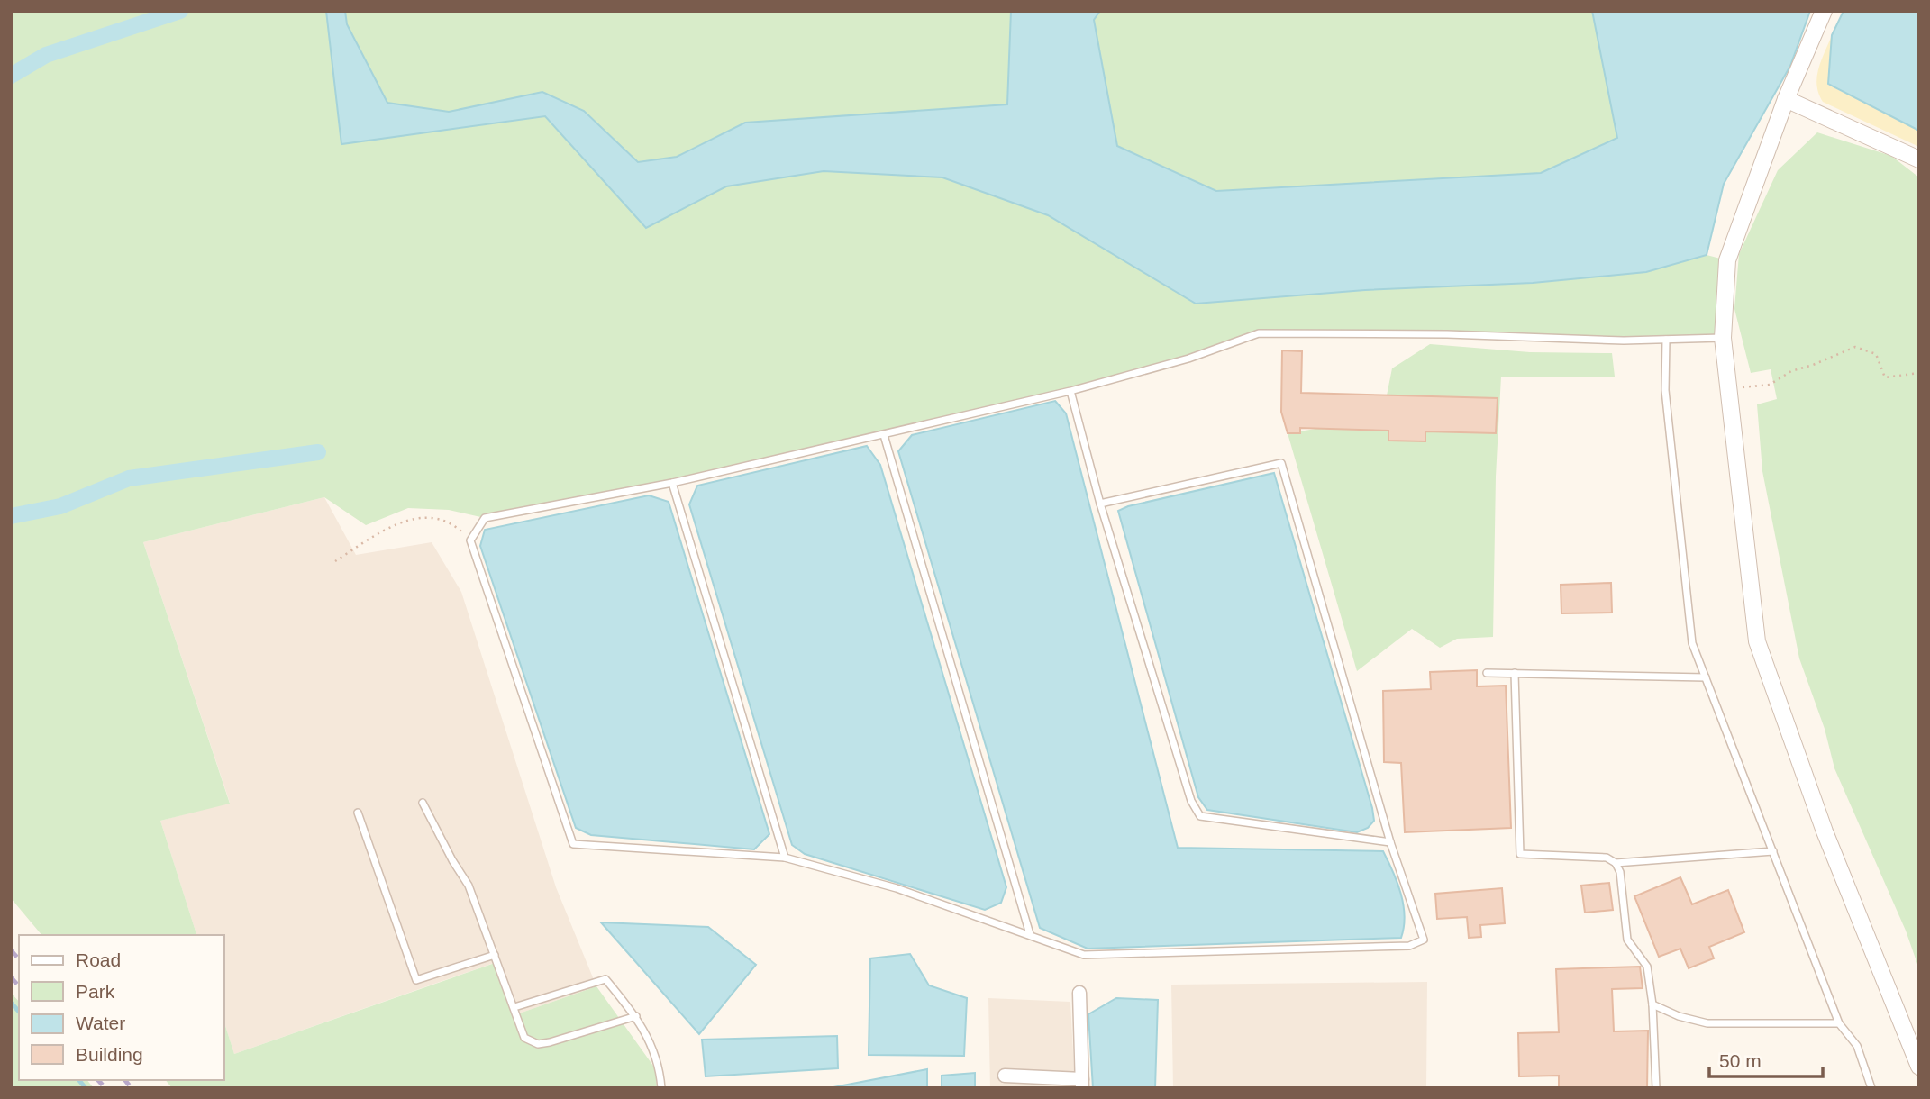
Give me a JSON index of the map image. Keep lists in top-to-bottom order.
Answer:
{
  "legend": [
    "Road",
    "Park",
    "Water",
    "Building"
  ],
  "scale_bar": "50 m"
}
